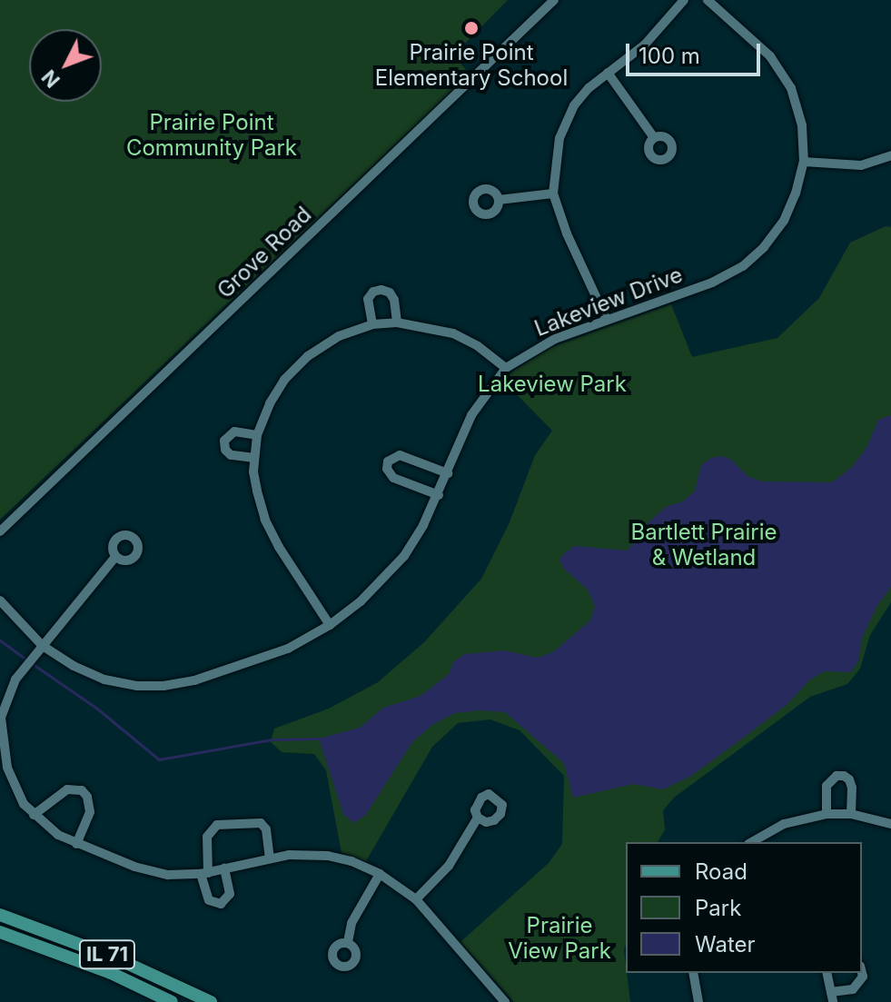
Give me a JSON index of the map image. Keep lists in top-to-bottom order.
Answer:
{
  "streets": {
    "main road": ["IL 71"],
    "street": ["Grove Road", "Lakeview Drive"]
  },
  "parks": [
    "Prairie Point Community Park",
    "Lakeview Park",
    "Bartlett Prairie & Wetland",
    "Prairie View Park"
  ],
  "places": ["Prairie Point Elementary School"],
  "legend": ["Road", "Park", "Water"],
  "scale_bar": "100 m",
  "north": "bottom left"
}
